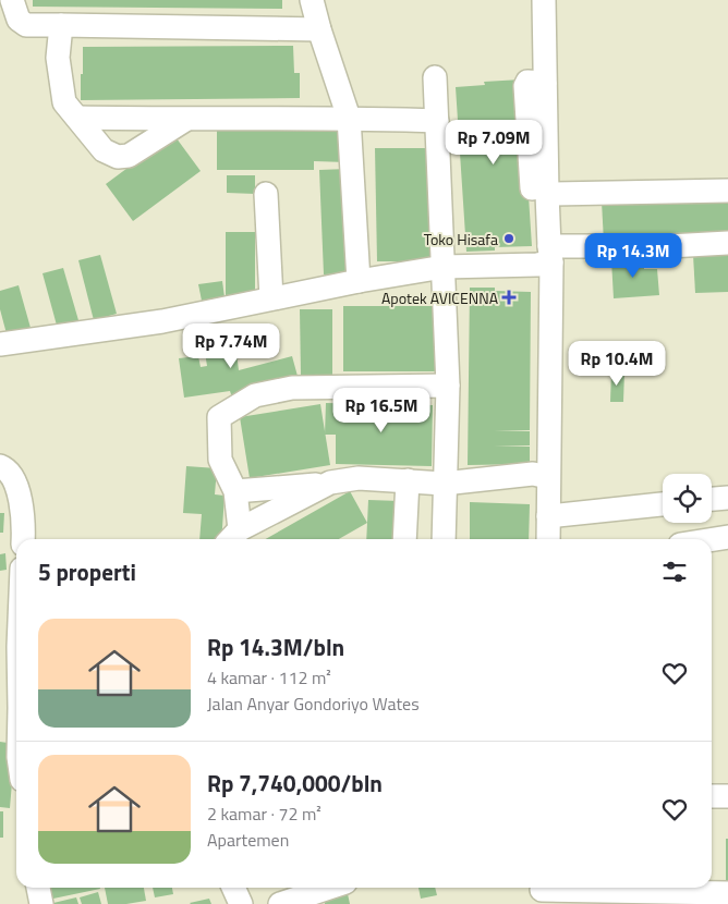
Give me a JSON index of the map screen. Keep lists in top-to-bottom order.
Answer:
{
  "places": {
    "other": ["Toko Hisafa"],
    "health": ["Apotek AVICENNA"]
  },
  "page": {
    "price": [
      "Rp 7.09M",
      "Rp 14.3M",
      "Rp 7.74M",
      "Rp 10.4M",
      "Rp 16.5M"
    ],
    "heading": "5 properti",
    "list": [
      {
        "name": "Rp 14.3M/bln",
        "note": "4 kamar · 112 m² · Jalan Anyar Gondoriyo Wates"
      },
      {
        "name": "Rp 7,740,000/bln",
        "note": "2 kamar · 72 m² · Apartemen"
      }
    ]
  }
}
